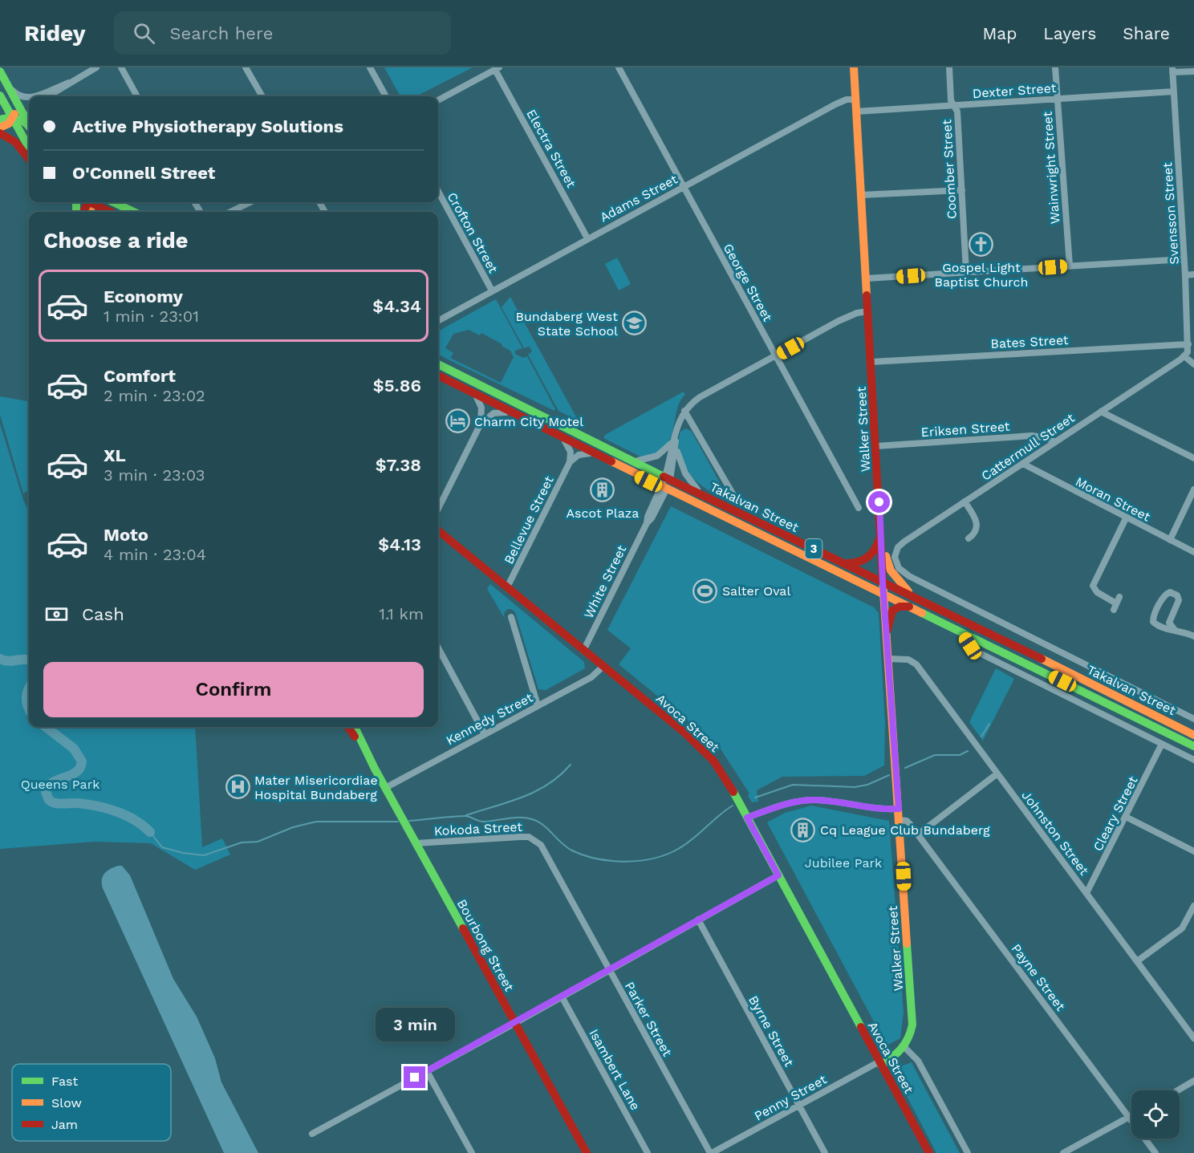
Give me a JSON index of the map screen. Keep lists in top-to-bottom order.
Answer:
{
  "streets": {
    "main road": [
      "Walker Street",
      "Takalvan Street",
      "3",
      "Avoca Street",
      "Bourbong Street"
    ],
    "street": [
      "Dexter Street",
      "Electra Street",
      "Wainwright Street",
      "Coomber Street",
      "Adams Street",
      "Svensson Street",
      "Crofton Street",
      "George Street",
      "Bates Street",
      "Eriksen Street",
      "Cattermull Street",
      "Moran Street",
      "Bellevue Street",
      "White Street",
      "Kennedy Street",
      "Cleary Street",
      "Kokoda Street",
      "Johnston Street",
      "Payne Street",
      "Parker Street",
      "Byrne Street",
      "Isambert Lane",
      "Penny Street"
    ]
  },
  "crossings": [
    ["Dexter Street", "Wainwright Street"],
    ["Dexter Street", "Coomber Street"],
    ["Dexter Street", "Svensson Street"],
    ["Dexter Street", "Walker Street"],
    ["Electra Street", "Adams Street"],
    ["Adams Street", "Crofton Street"],
    ["Adams Street", "George Street"],
    ["Adams Street", "Walker Street"],
    ["Svensson Street", "Bates Street"],
    ["Svensson Street", "Cattermull Street"],
    ["Bates Street", "Walker Street"],
    ["Walker Street", "Eriksen Street"],
    ["Walker Street", "Takalvan Street"],
    ["Walker Street", "Avoca Street"],
    ["Walker Street", "Johnston Street"],
    ["Walker Street", "Payne Street"],
    ["Eriksen Street", "Cattermull Street"],
    ["Cattermull Street", "Moran Street"],
    ["Cattermull Street", "Takalvan Street"],
    ["Takalvan Street", "White Street"],
    ["Bellevue Street", "Avoca Street"],
    ["White Street", "Avoca Street"],
    ["Kennedy Street", "Avoca Street"],
    ["Kennedy Street", "Bourbong Street"],
    ["Avoca Street", "Penny Street"],
    ["Cleary Street", "Johnston Street"],
    ["Kokoda Street", "Bourbong Street"],
    ["Kokoda Street", "Parker Street"],
    ["Parker Street", "Penny Street"],
    ["Byrne Street", "Penny Street"]
  ],
  "parks": ["Queens Park", "Jubilee Park"],
  "places": {
    "church": ["Gospel Light Baptist Church"],
    "school or university": ["Bundaberg West State School"],
    "hotel": ["Charm City Motel"],
    "building": ["Ascot Plaza", "Cq League Club Bundaberg"],
    "sports": ["Salter Oval"],
    "hospital": ["Mater Misericordiae Hospital Bundaberg"]
  },
  "legend": ["Fast", "Slow", "Jam"],
  "page": {
    "header": "Ridey",
    "search": "Search here",
    "nav": ["Map", "Layers", "Share"],
    "banner": ["Active Physiotherapy Solutions", "O'Connell Street"],
    "heading": "Choose a ride",
    "list": [
      {
        "name": "Economy",
        "note": "1 min · 23:01",
        "value": "$4.34"
      },
      {
        "name": "Comfort",
        "note": "2 min · 23:02",
        "value": "$5.86"
      },
      {
        "name": "XL",
        "note": "3 min · 23:03",
        "value": "$7.38"
      },
      {
        "name": "Moto",
        "note": "4 min · 23:04",
        "value": "$4.13"
      }
    ],
    "pay": ["Cash", "1.1 km"],
    "buttons": "Confirm",
    "bubble": "3 min"
  }
}
